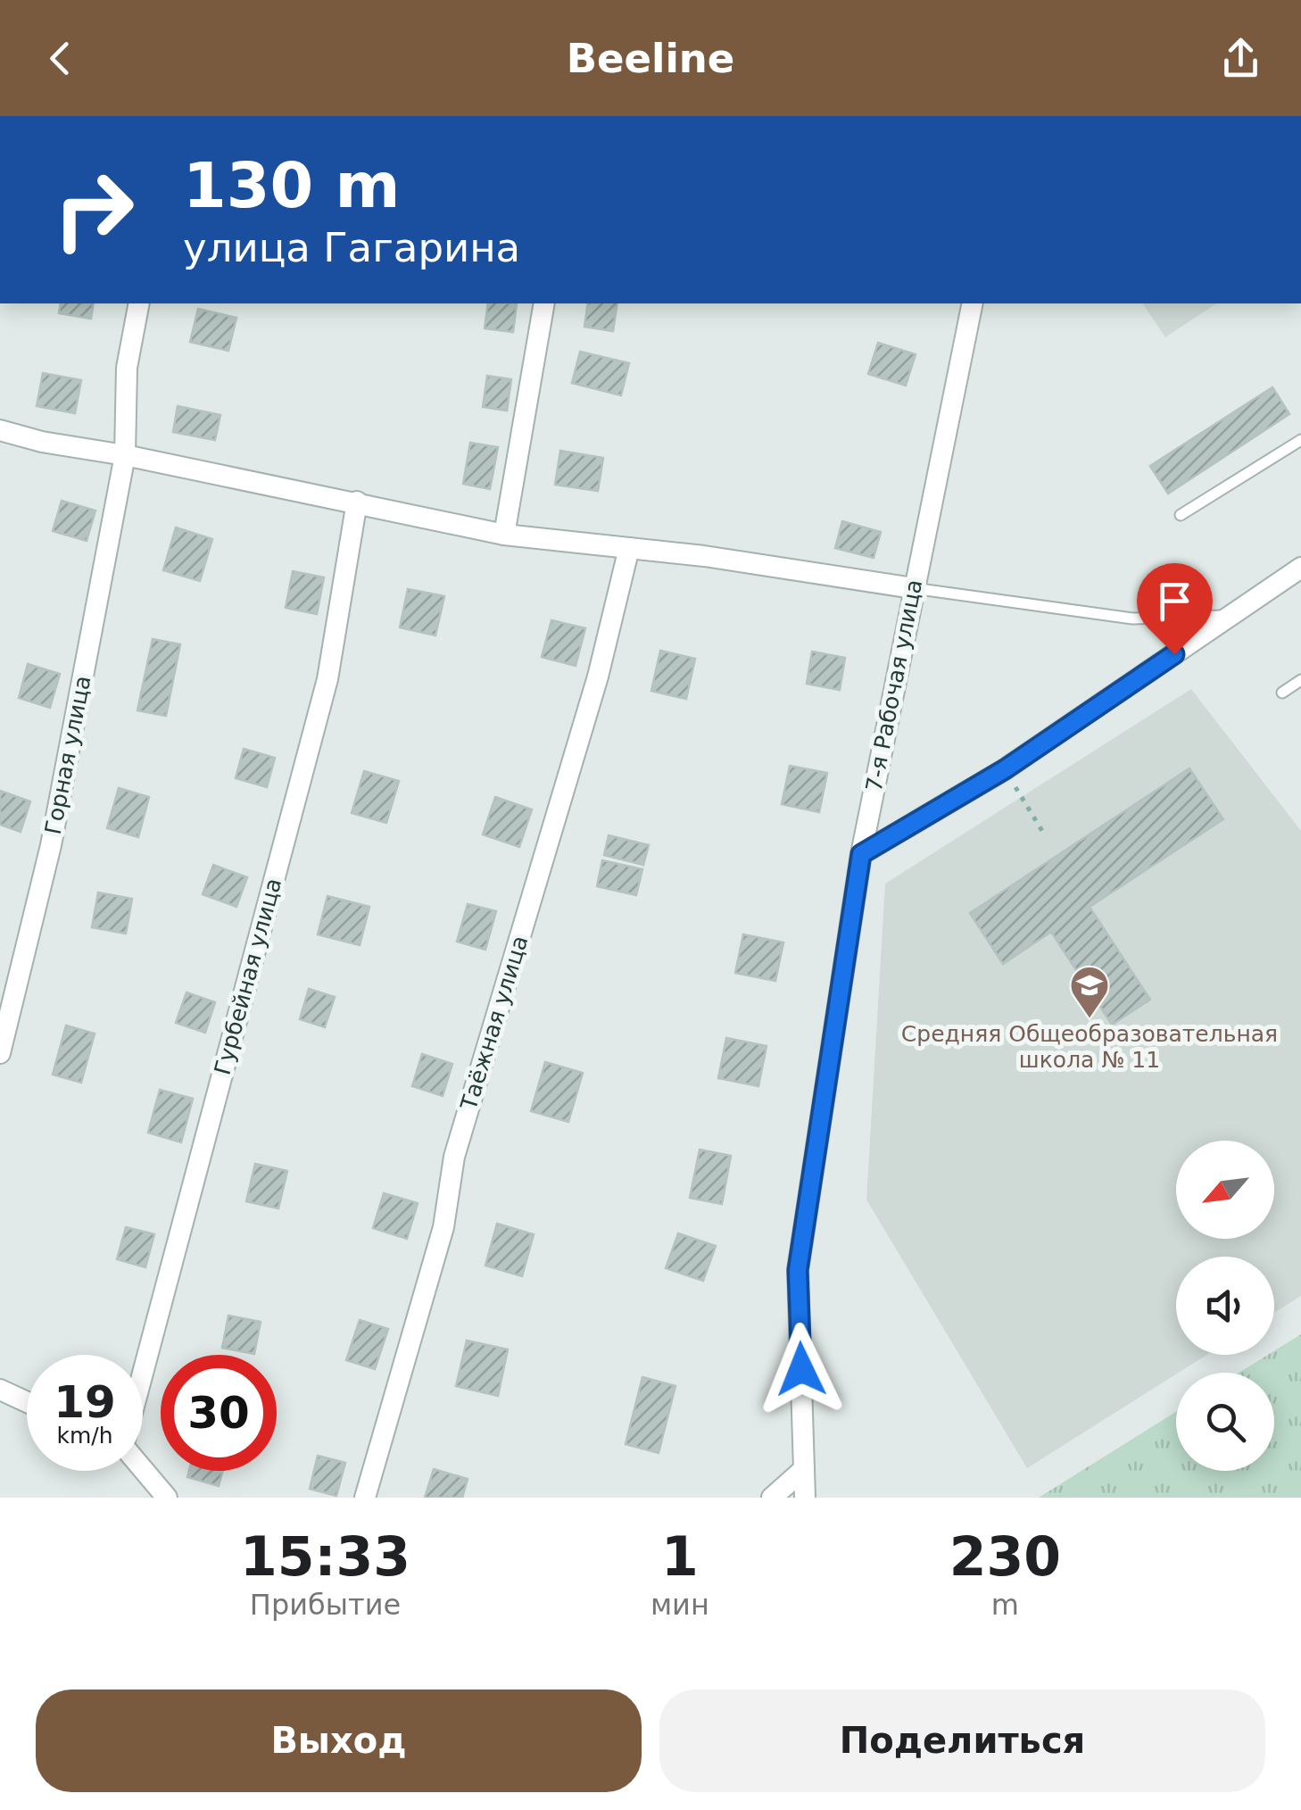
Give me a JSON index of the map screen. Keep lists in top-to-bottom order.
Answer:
{
  "streets": {
    "street": [
      "7-я Рабочая улица",
      "Горная улица",
      "Гурбейная улица",
      "Таёжная улица"
    ]
  },
  "places": {
    "school or university": ["Средняя Общеобразовательная школа № 11"]
  },
  "north": "bottom left",
  "page": {
    "header": "Beeline",
    "turn": ["130 m", "улица Гагарина"],
    "speed": "19 km/h",
    "limit": "30",
    "eta": [
      "15:33",
      "Прибытие",
      "1",
      "мин",
      "230",
      "m"
    ],
    "buttons": ["Выход", "Поделиться"]
  }
}
